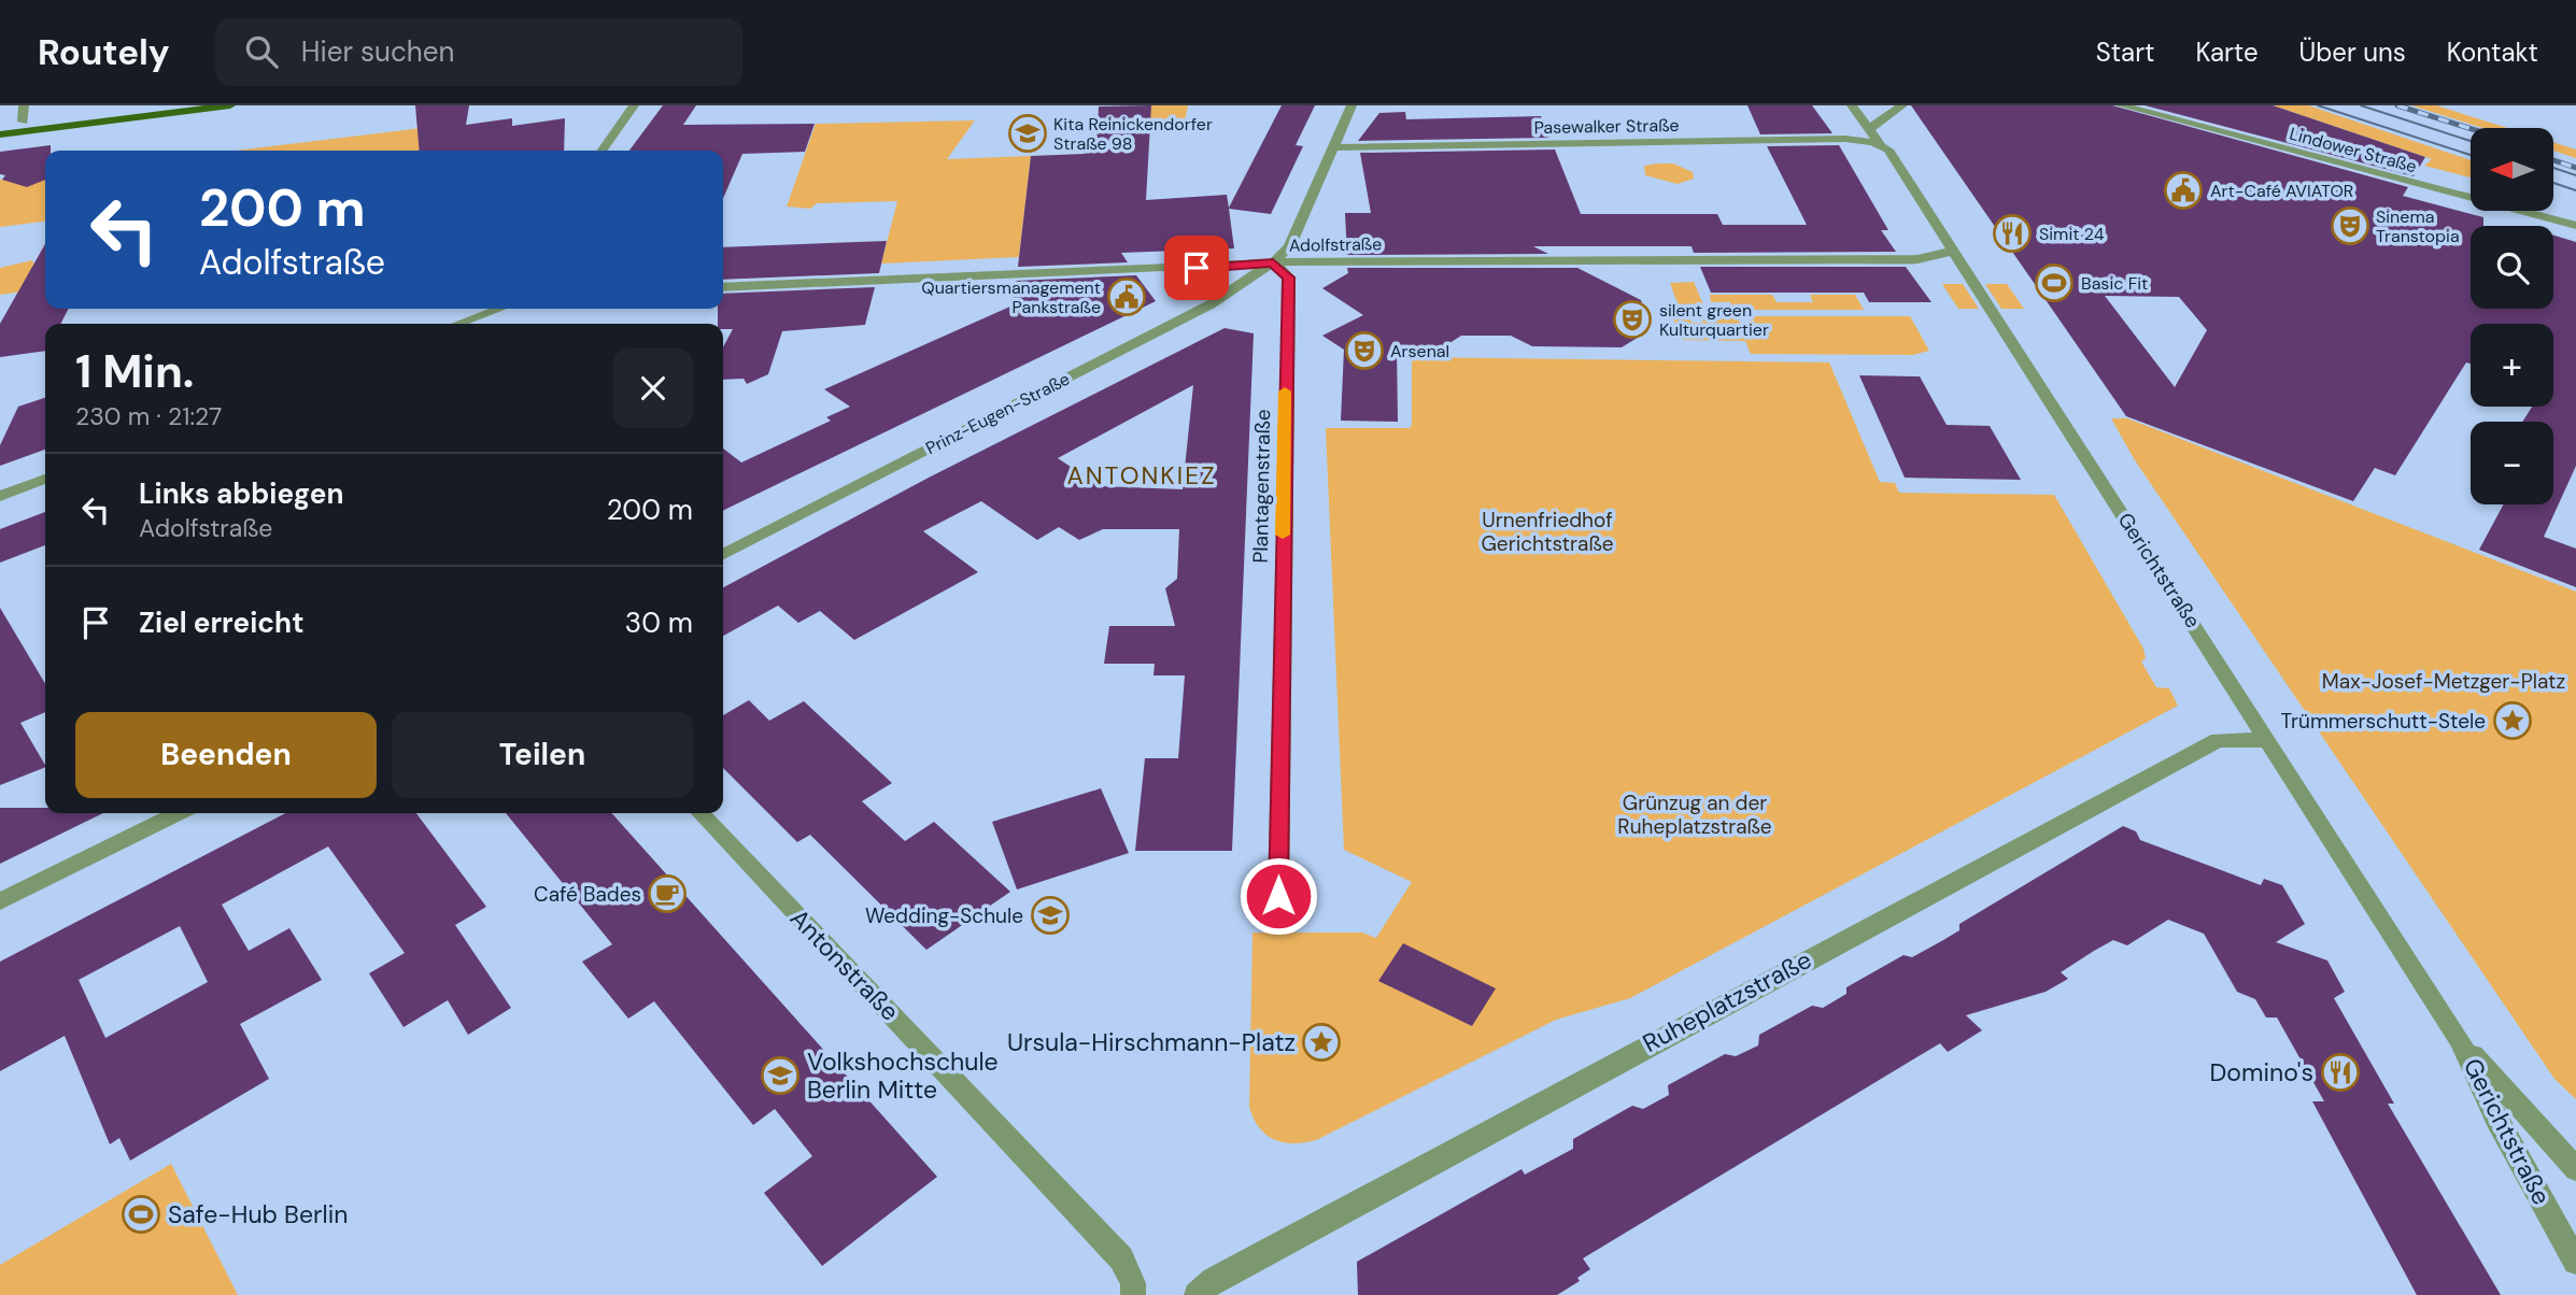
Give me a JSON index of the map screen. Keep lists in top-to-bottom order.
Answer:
{
  "streets": {
    "street": [
      "Pasewalker Straße",
      "Lindower Straße",
      "Adolfstraße",
      "Prinz-Eugen-Straße",
      "Plantagenstraße",
      "Gerichtstraße",
      "Antonstraße",
      "Ruheplatzstraße"
    ]
  },
  "crossings": [
    ["Pasewalker Straße", "Gerichtstraße"],
    ["Adolfstraße", "Prinz-Eugen-Straße"],
    ["Adolfstraße", "Plantagenstraße"],
    ["Adolfstraße", "Gerichtstraße"],
    ["Prinz-Eugen-Straße", "Plantagenstraße"],
    ["Gerichtstraße", "Ruheplatzstraße"]
  ],
  "districts": ["ANTONKIEZ"],
  "parks": ["Urnenfriedhof Gerichtstraße", "Max-Josef-Metzger-Platz", "Grünzug an der Ruheplatzstraße"],
  "places": {
    "school or university": ["Kita Reinickendorfer Straße 98", "Wedding-Schule", "Volkshochschule Berlin Mitte"],
    "public building": ["Art-Café AVIATOR", "Quartiersmanagement Pankstraße"],
    "theatre": ["Sinema Transtopia", "silent green Kulturquartier", "Arsenal"],
    "restaurant": ["Simit 24", "Domino's"],
    "sports": ["Basic Fit", "Safe-Hub Berlin"],
    "place": ["Trümmerschutt-Stele", "Ursula-Hirschmann-Platz"],
    "cafe": ["Café Bades"]
  },
  "north": "left",
  "page": {
    "header": "Routely",
    "search": "Hier suchen",
    "nav": [
      "Start",
      "Karte",
      "Über uns",
      "Kontakt"
    ],
    "map_buttons": ["+", "−"],
    "turn": ["200 m", "Adolfstraße"],
    "heading": ["1 Min.", "230 m · 21:27"],
    "list": [
      {
        "name": "Links abbiegen",
        "note": "Adolfstraße",
        "value": "200 m"
      },
      {
        "name": "Ziel erreicht",
        "value": "30 m"
      }
    ],
    "buttons": ["Beenden", "Teilen"]
  }
}
